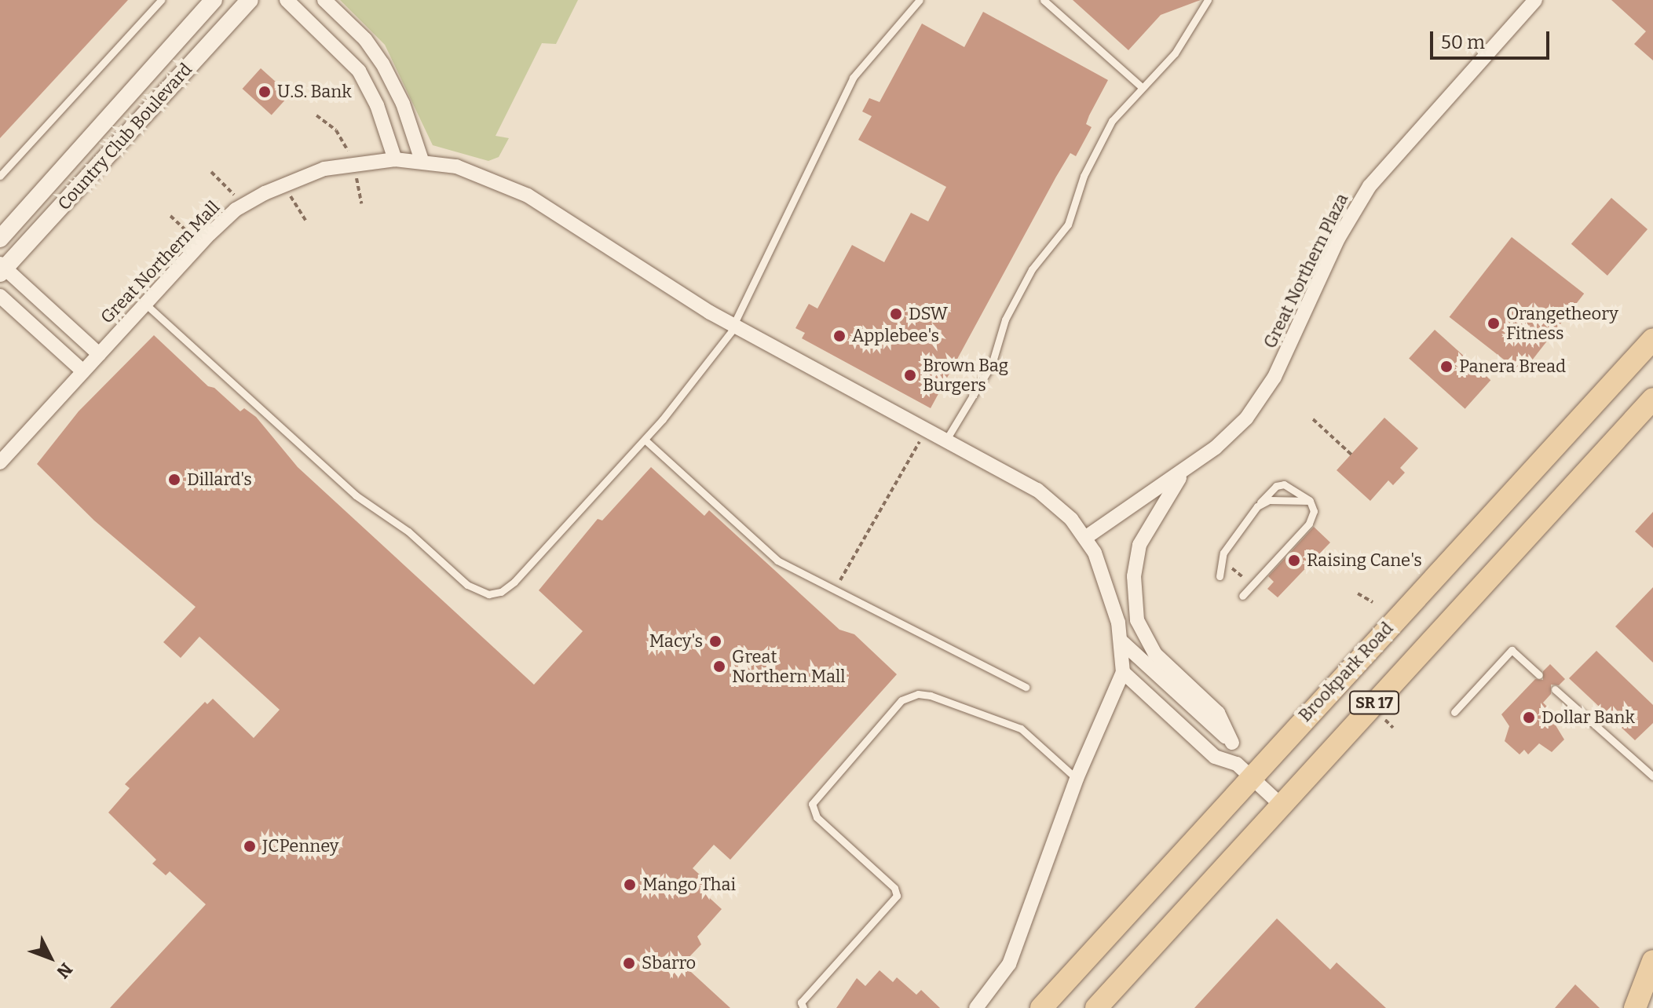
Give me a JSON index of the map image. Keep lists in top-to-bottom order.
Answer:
{
  "streets": {
    "main road": ["Brookpark Road", "SR 17"],
    "street": ["Country Club Boulevard", "Great Northern Mall", "Great Northern Plaza"]
  },
  "crossings": [
    ["Great Northern Mall", "Great Northern Plaza"]
  ],
  "places": [
    "U.S. Bank",
    "DSW",
    "Orangetheory Fitness",
    "Applebee's",
    "Panera Bread",
    "Brown Bag Burgers",
    "Dillard's",
    "Raising Cane's",
    "Macy's",
    "Great Northern Mall",
    "Dollar Bank",
    "JCPenney",
    "Mango Thai",
    "Sbarro"
  ],
  "scale_bar": "50 m",
  "north": "bottom right"
}
